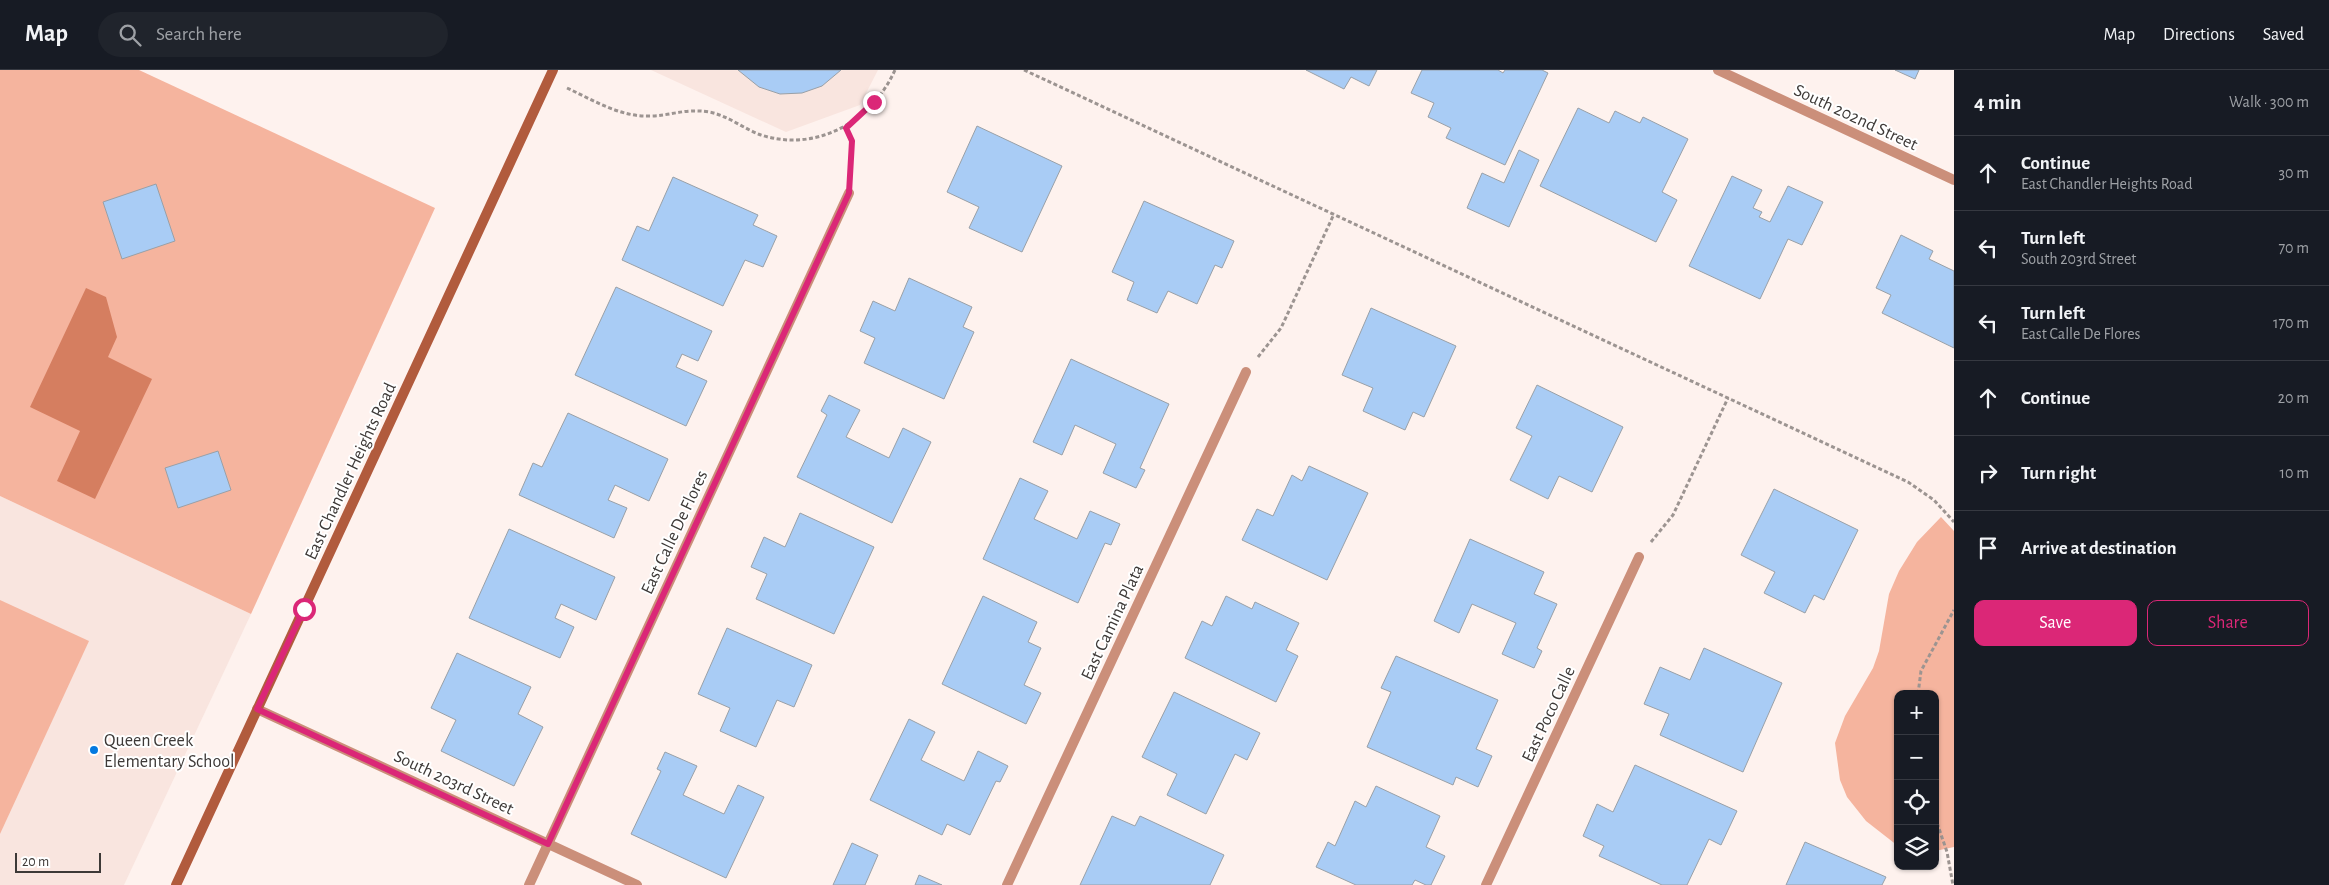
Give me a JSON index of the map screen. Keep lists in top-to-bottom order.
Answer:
{
  "streets": {
    "main road": ["East Chandler Heights Road"],
    "street": [
      "South 202nd Street",
      "East Calle De Flores",
      "East Camina Plata",
      "East Poco Calle",
      "South 203rd Street"
    ]
  },
  "crossings": [
    ["East Chandler Heights Road", "South 203rd Street"],
    ["East Calle De Flores", "South 203rd Street"]
  ],
  "places": ["Queen Creek Elementary School"],
  "scale_bar": "20 m",
  "page": {
    "header": "Map",
    "search": "Search here",
    "nav": ["Map", "Directions", "Saved"],
    "heading": ["4 min", "Walk · 300 m"],
    "list": [
      ["Continue", "East Chandler Heights Road", "30 m"],
      ["Turn left", "South 203rd Street", "70 m"],
      ["Turn left", "East Calle De Flores", "170 m"],
      ["Continue", "20 m"],
      ["Turn right", "10 m"],
      "Arrive at destination"
    ],
    "buttons": ["Save", "Share"],
    "map_buttons": ["+", "−"],
    "scale": "20 m"
  }
}
